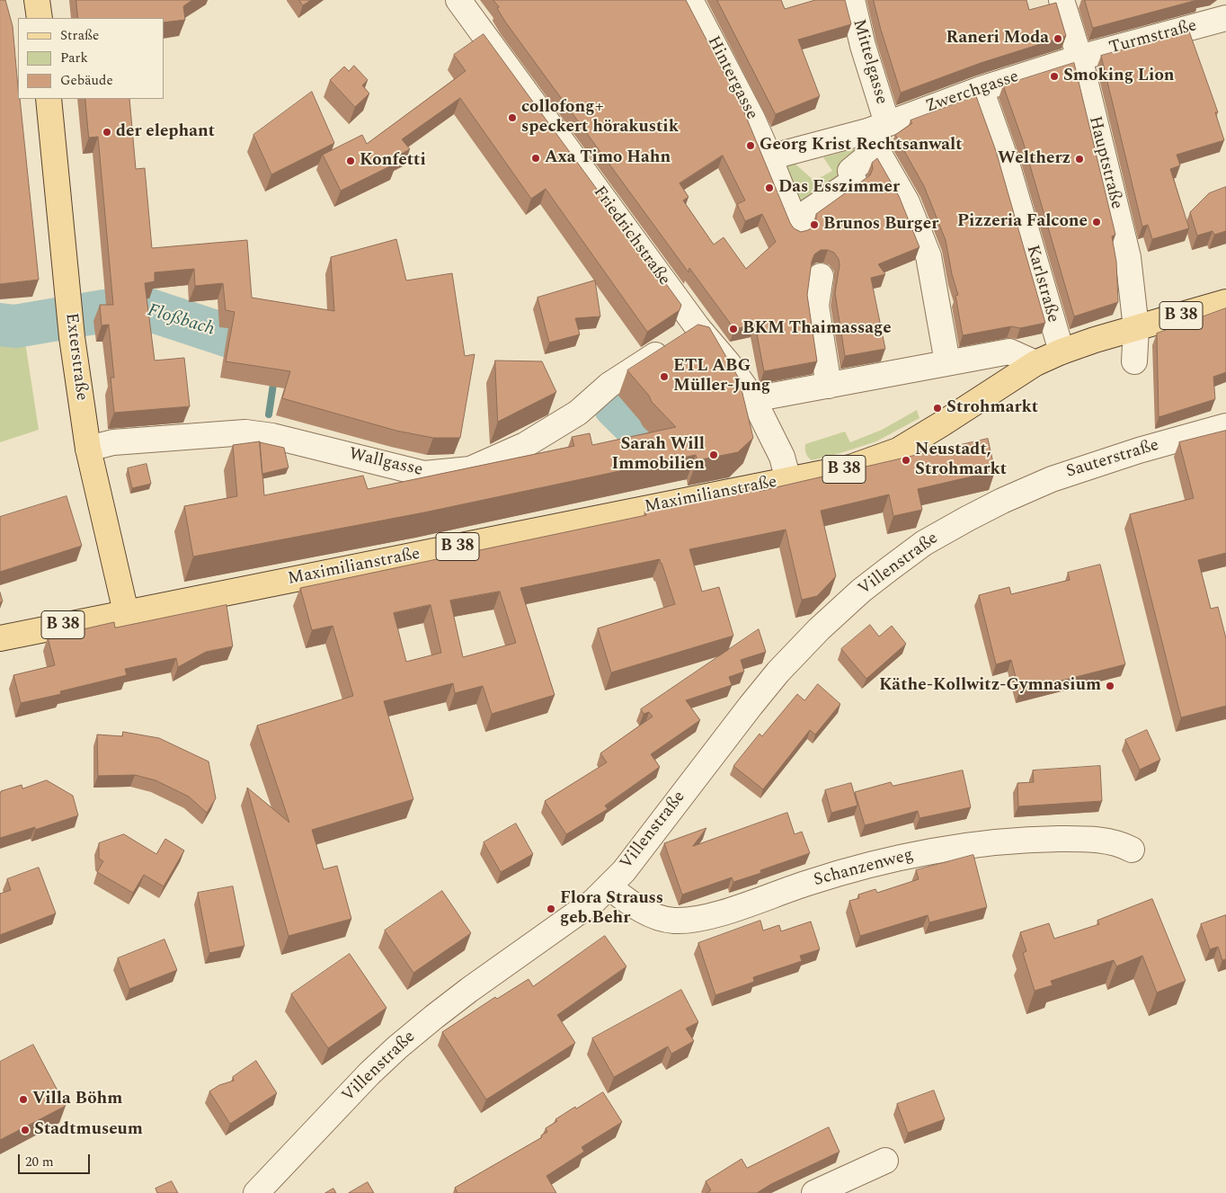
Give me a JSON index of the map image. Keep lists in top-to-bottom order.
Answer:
{
  "streets": {
    "main road": ["B 38", "Exterstraße", "Maximilianstraße"],
    "street": [
      "Turmstraße",
      "Mittelgasse",
      "Hintergasse",
      "Zwerchgasse",
      "Hauptstraße",
      "Friedrichstraße",
      "Karlstraße",
      "Sauterstraße",
      "Wallgasse",
      "Villenstraße",
      "Schanzenweg"
    ]
  },
  "crossings": [
    ["Turmstraße", "Zwerchgasse"],
    ["Turmstraße", "Hauptstraße"],
    ["Mittelgasse", "Zwerchgasse"],
    ["Hintergasse", "Zwerchgasse"],
    ["Zwerchgasse", "Hauptstraße"],
    ["Zwerchgasse", "Karlstraße"],
    ["Hauptstraße", "B 38"],
    ["Friedrichstraße", "B 38"],
    ["Friedrichstraße", "Wallgasse"],
    ["Friedrichstraße", "Maximilianstraße"],
    ["Karlstraße", "B 38"],
    ["B 38", "Maximilianstraße"],
    ["Exterstraße", "Wallgasse"],
    ["Exterstraße", "Maximilianstraße"],
    ["Sauterstraße", "Villenstraße"],
    ["Villenstraße", "Schanzenweg"]
  ],
  "water": ["Floßbach"],
  "places": [
    "Raneri Moda",
    "Smoking Lion",
    "collofong+ speckert hörakustik",
    "der elephant",
    "Georg Krist Rechtsanwalt",
    "Axa Timo Hahn",
    "Weltherz",
    "Konfetti",
    "Das Esszimmer",
    "Pizzeria Falcone",
    "Brunos Burger",
    "BKM Thaimassage",
    "ETL ABG Müller-Jung",
    "Strohmarkt",
    "Sarah Will Immobilien",
    "Neustadt, Strohmarkt",
    "Käthe-Kollwitz-Gymnasium",
    "Flora Strauss geb.Behr",
    "Villa Böhm",
    "Stadtmuseum"
  ],
  "legend": ["Straße", "Park", "Gebäude"],
  "scale_bar": "20 m"
}
